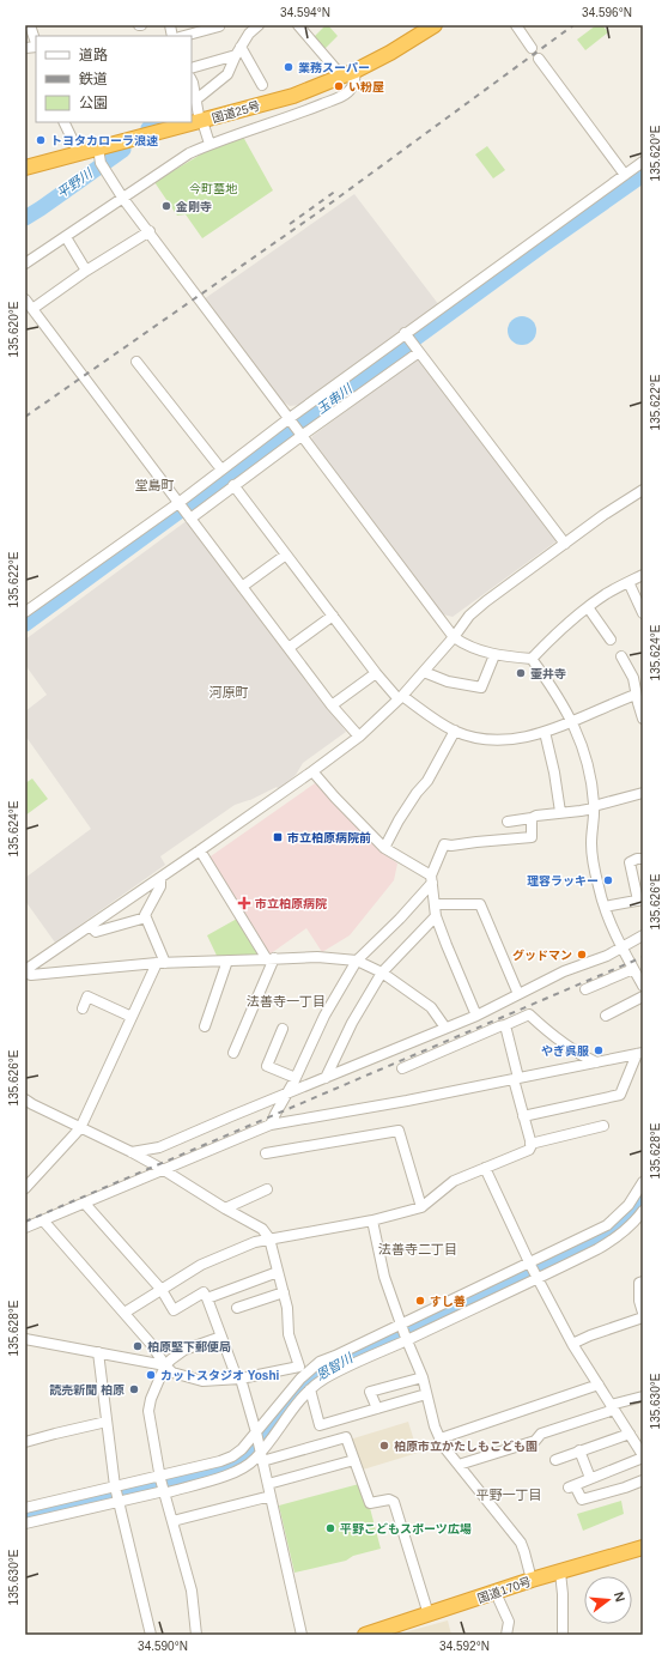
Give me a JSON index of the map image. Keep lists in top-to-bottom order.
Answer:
{
  "streets": {
    "highway": ["国道25号", "国道170号"]
  },
  "districts": [
    "堂島町",
    "河原町",
    "法善寺一丁目",
    "法善寺二丁目",
    "平野一丁目"
  ],
  "water": ["平野川", "玉串川", "恩智川"],
  "parks": ["今町墓地"],
  "places": {
    "other": [
      "業務スーパー",
      "い粉屋",
      "トヨタカローラ浪速",
      "金剛寺",
      "壷井寺",
      "理容ラッキー",
      "グッドマン",
      "やぎ呉服",
      "すし善",
      "柏原堅下郵便局",
      "カットスタジオ Yoshi",
      "読売新聞 柏原",
      "柏原市立かたしもこども園",
      "平野こどもスポーツ広場"
    ],
    "transit": ["市立柏原病院前"],
    "health": ["市立柏原病院"]
  },
  "legend": ["道路", "鉄道", "公園"],
  "north": "right",
  "coordinates": [
    "34.594°N",
    "34.596°N",
    "135.620°E",
    "135.622°E",
    "135.624°E",
    "135.626°E",
    "135.628°E",
    "135.630°E",
    "34.590°N",
    "34.592°N"
  ]
}
